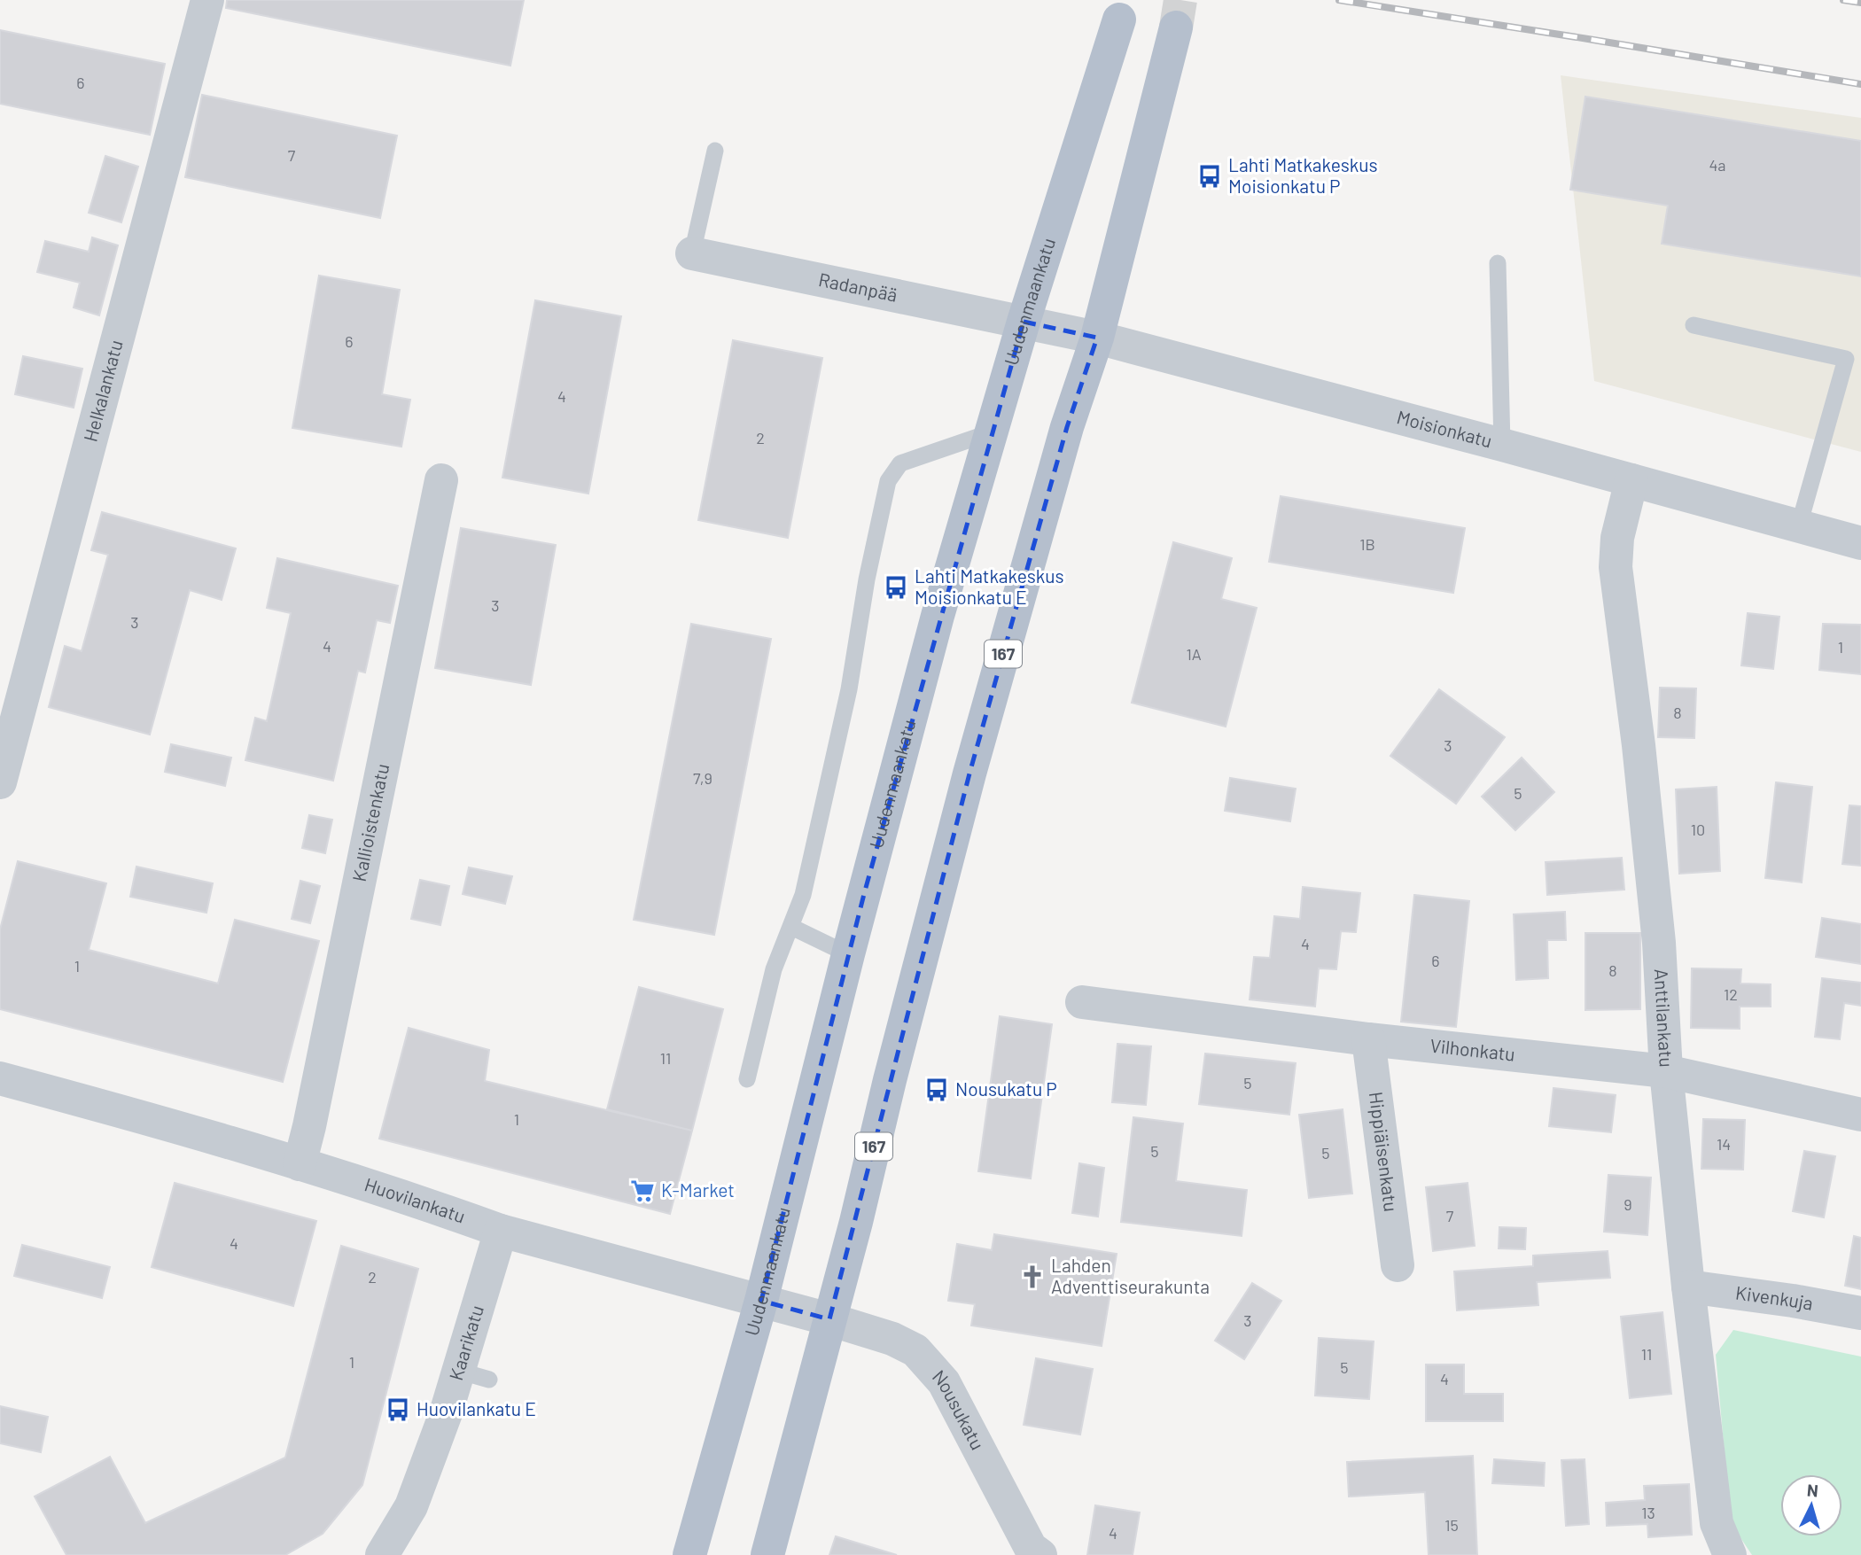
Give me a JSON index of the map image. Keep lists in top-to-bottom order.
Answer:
{
  "streets": {
    "main road": ["Uudenmaankatu", "167"],
    "street": [
      "Radanpää",
      "Helkalankatu",
      "Moisionkatu",
      "Kallioistenkatu",
      "Anttilankatu",
      "Vilhonkatu",
      "Hippiäisenkatu",
      "Huovilankatu",
      "Kivenkuja",
      "Kaarikatu",
      "Nousukatu"
    ]
  },
  "crossings": [
    ["Radanpää", "Uudenmaankatu"],
    ["Radanpää", "Moisionkatu"],
    ["Uudenmaankatu", "Moisionkatu"],
    ["Uudenmaankatu", "Huovilankatu"],
    ["Moisionkatu", "167"],
    ["Moisionkatu", "Anttilankatu"],
    ["167", "Huovilankatu"],
    ["167", "Nousukatu"],
    ["Kallioistenkatu", "Huovilankatu"],
    ["Anttilankatu", "Vilhonkatu"],
    ["Anttilankatu", "Kivenkuja"],
    ["Vilhonkatu", "Hippiäisenkatu"],
    ["Huovilankatu", "Kaarikatu"],
    ["Huovilankatu", "Nousukatu"]
  ],
  "places": {
    "bus stop": [
      "Lahti Matkakeskus Moisionkatu P",
      "Lahti Matkakeskus Moisionkatu E",
      "Nousukatu P",
      "Huovilankatu E"
    ],
    "supermarket": ["K-Market"],
    "church": ["Lahden Adventtiseurakunta"]
  },
  "house_numbers": [
    "6",
    "7",
    "4a",
    "6",
    "4",
    "2",
    "1B",
    "3",
    "3",
    "4",
    "1",
    "1A",
    "8",
    "3",
    "7,9",
    "5",
    "10",
    "4",
    "6",
    "1",
    "8",
    "12",
    "11",
    "5",
    "1",
    "14",
    "5",
    "5",
    "9",
    "7",
    "4",
    "2",
    "3",
    "11",
    "1",
    "5",
    "4",
    "13",
    "15",
    "4"
  ],
  "north": "top"
}
